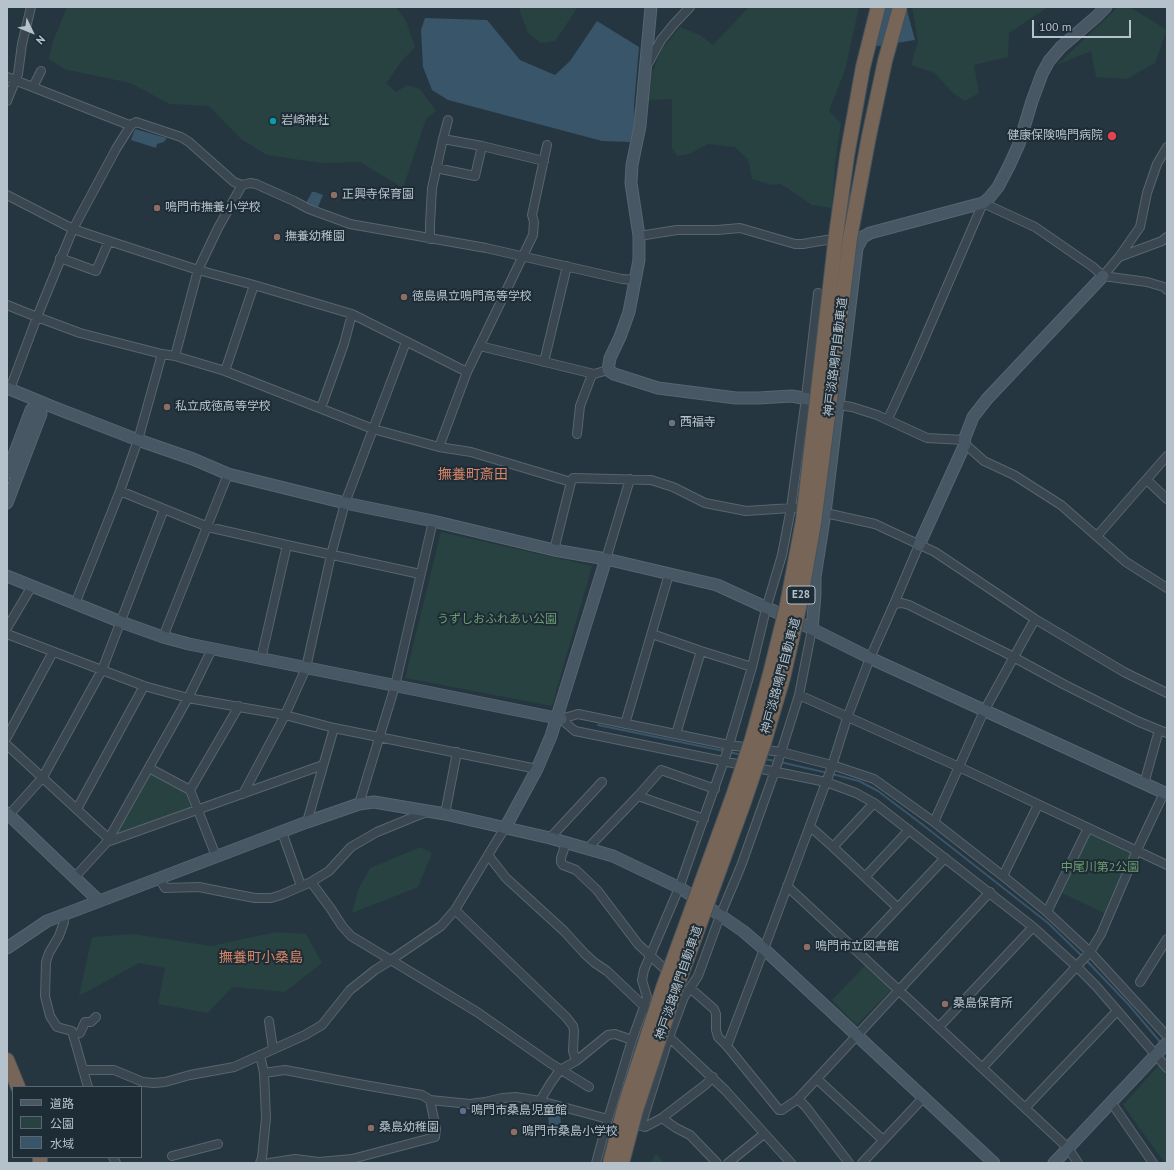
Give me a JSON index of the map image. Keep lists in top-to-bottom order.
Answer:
{
  "streets": {
    "highway": ["神戸淡路鳴門自動車道", "E28"]
  },
  "districts": ["撫養町斎田", "撫養町小桑島"],
  "parks": ["うずしおふれあい公園", "中尾川第2公園"],
  "places": [
    "岩崎神社",
    "健康保険鳴門病院",
    "正興寺保育園",
    "鳴門市撫養小学校",
    "撫養幼稚園",
    "徳島県立鳴門高等学校",
    "私立成徳高等学校",
    "西福寺",
    "鳴門市立図書館",
    "桑島保育所",
    "鳴門市桑島児童館",
    "桑島幼稚園",
    "鳴門市桑島小学校"
  ],
  "legend": ["道路", "公園", "水域"],
  "scale_bar": "100 m",
  "north": "bottom right"
}
